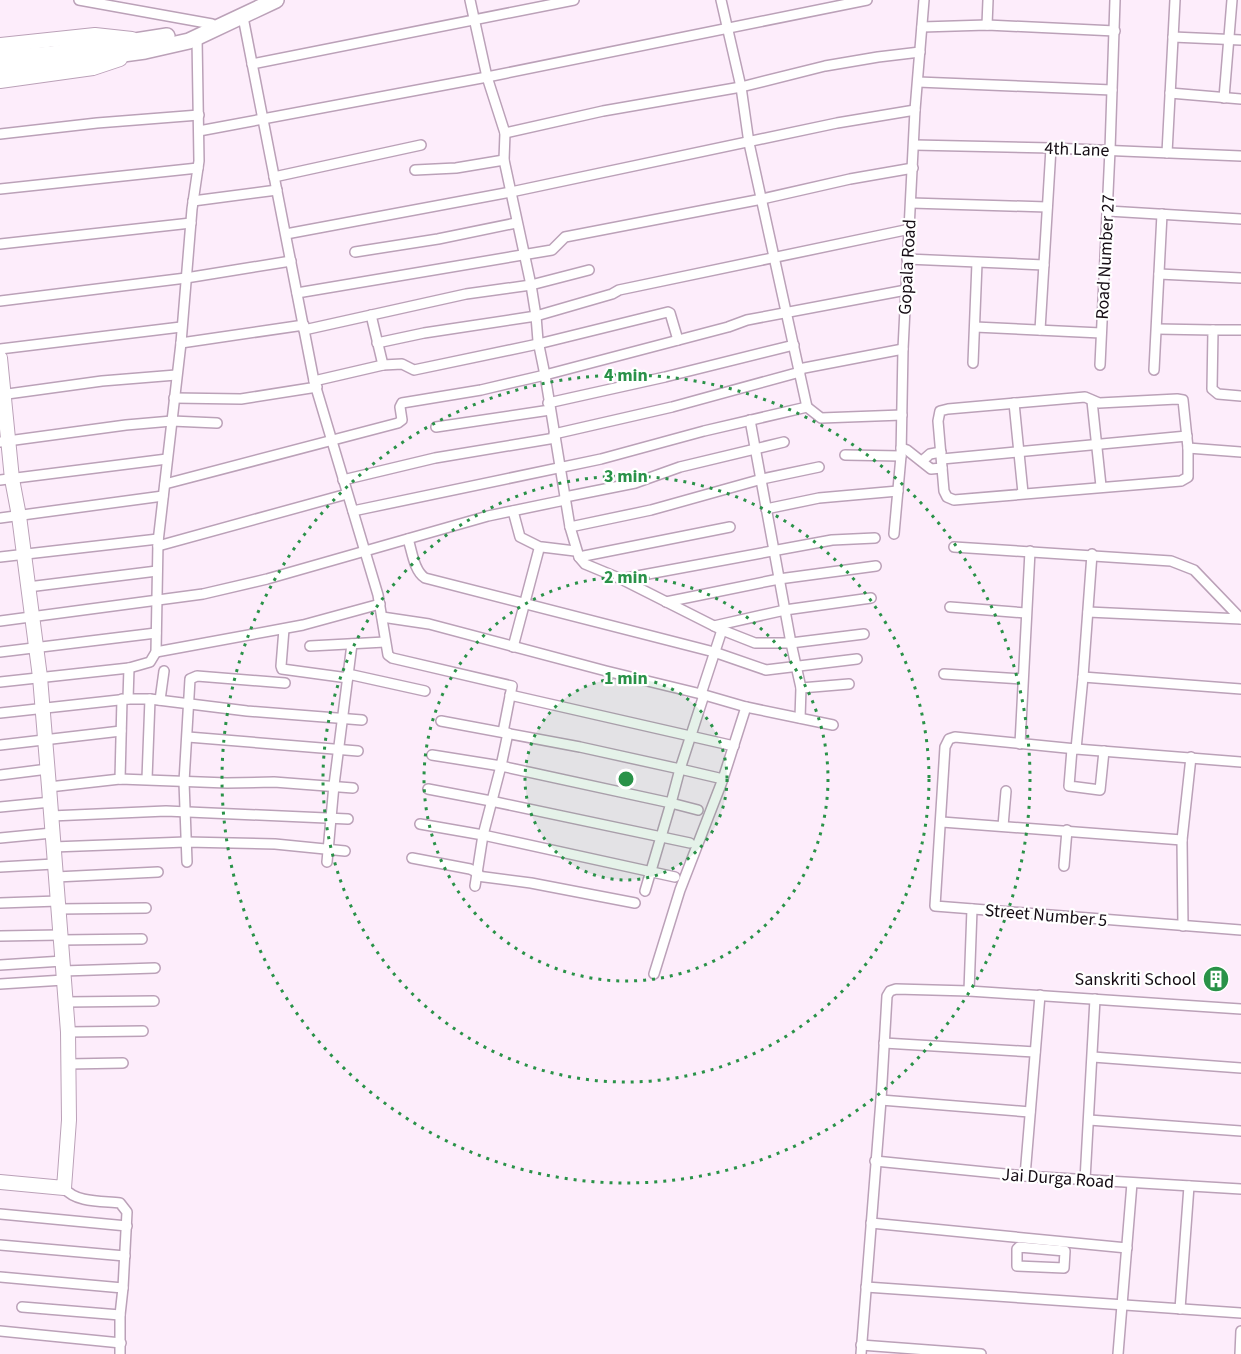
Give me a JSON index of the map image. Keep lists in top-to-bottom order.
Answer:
{
  "streets": {
    "street": [
      "4th Lane",
      "Road Number 27",
      "Gopala Road",
      "Street Number 5",
      "Jai Durga Road"
    ]
  },
  "crossings": [
    ["4th Lane", "Road Number 27"],
    ["4th Lane", "Gopala Road"]
  ],
  "places": {
    "building": ["Sanskriti School"]
  },
  "rings": [
    "4 min",
    "3 min",
    "2 min",
    "1 min"
  ]
}
